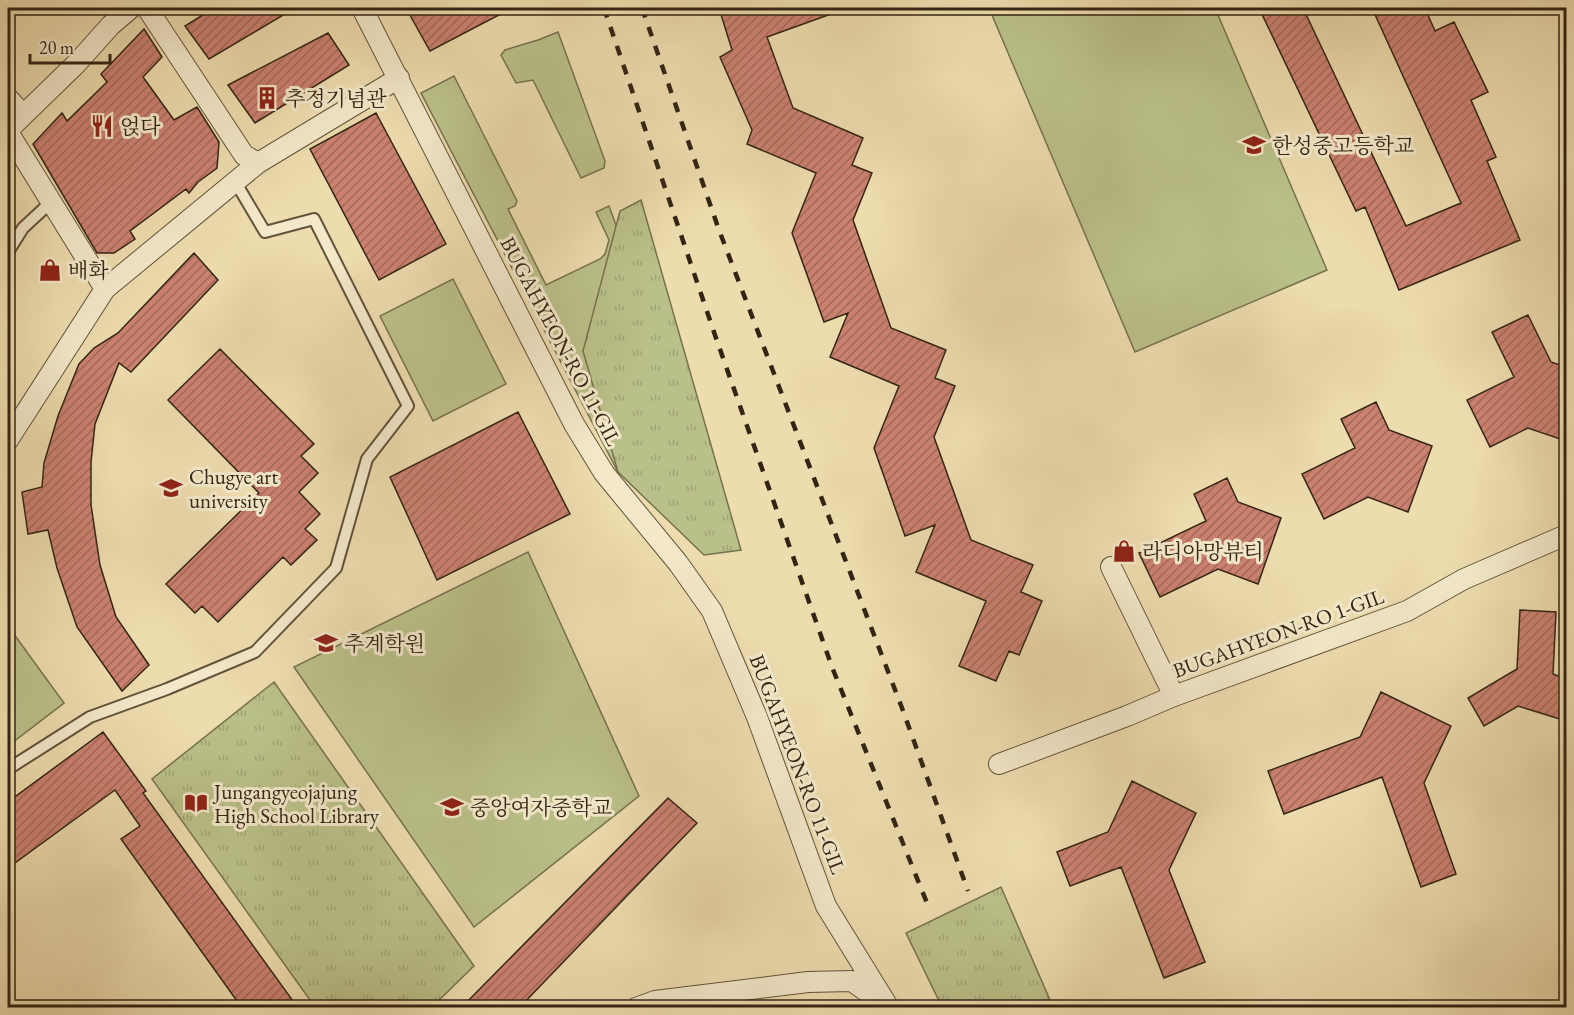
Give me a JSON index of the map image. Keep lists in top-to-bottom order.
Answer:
{
  "streets": {
    "street": ["BUGAHYEON-RO 11-GIL", "BUGAHYEON-RO 1-GIL"]
  },
  "places": {
    "building": ["추정기념관"],
    "restaurant": ["얹다"],
    "school or university": [
      "한성중고등학교",
      "Chugye art university",
      "추계학원",
      "중앙여자중학교"
    ],
    "shop": ["배화", "라디아망뷰티"],
    "library": ["Jungangyeojajung High School Library"]
  },
  "scale_bar": "20 m"
}
